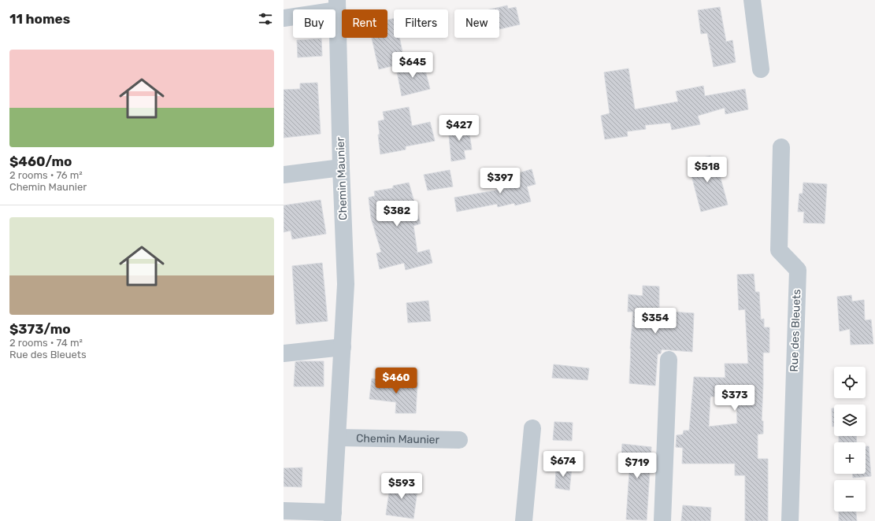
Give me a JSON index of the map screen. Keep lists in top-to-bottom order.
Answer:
{
  "streets": {
    "street": ["Chemin Maunier", "Rue des Bleuets"]
  },
  "page": {
    "heading": "11 homes",
    "chip": [
      "Buy",
      "Rent",
      "Filters",
      "New"
    ],
    "list": [
      {
        "name": "$460/mo",
        "note": "2 rooms · 76 m² · Chemin Maunier"
      },
      {
        "name": "$373/mo",
        "note": "2 rooms · 74 m² · Rue des Bleuets"
      }
    ],
    "price": [
      "$645",
      "$427",
      "$518",
      "$397",
      "$382",
      "$354",
      "$460",
      "$373",
      "$674",
      "$719",
      "$593"
    ],
    "map_buttons": ["+", "−"]
  }
}
